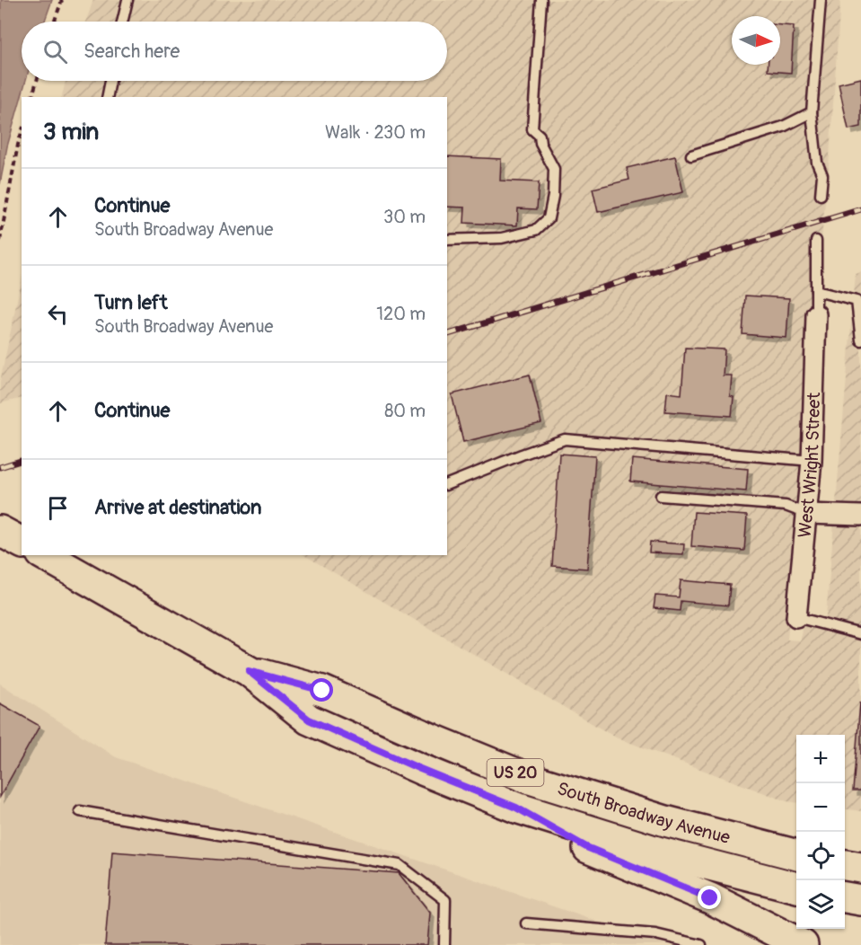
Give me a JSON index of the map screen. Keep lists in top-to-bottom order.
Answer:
{
  "streets": {
    "main road": ["US 20", "South Broadway Avenue"],
    "street": ["West Wright Street"]
  },
  "north": "right",
  "page": {
    "search": "Search here",
    "heading": ["3 min", "Walk · 230 m"],
    "list": [
      ["Continue", "South Broadway Avenue", "30 m"],
      ["Turn left", "South Broadway Avenue", "120 m"],
      ["Continue", "80 m"],
      "Arrive at destination"
    ],
    "map_buttons": ["+", "−"]
  }
}
